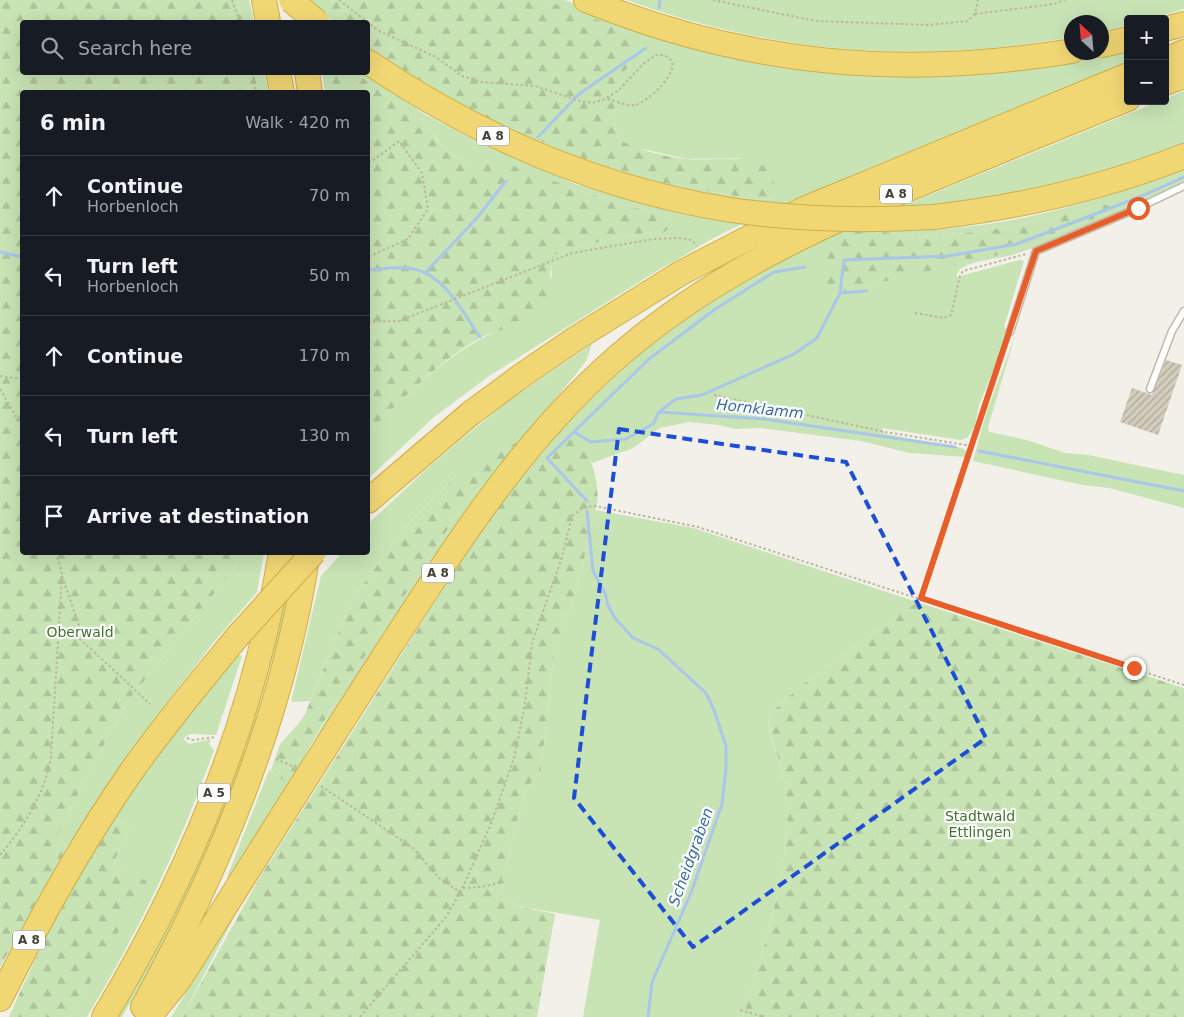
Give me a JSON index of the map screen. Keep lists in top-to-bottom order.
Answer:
{
  "streets": {
    "highway": ["A 8", "A 5"]
  },
  "water": ["Hornklamm", "Scheidgraben"],
  "parks": ["Oberwald", "Stadtwald Ettlingen"],
  "north": "top left",
  "page": {
    "map_buttons": ["+", "−"],
    "search": "Search here",
    "heading": ["6 min", "Walk · 420 m"],
    "list": [
      ["Continue", "Horbenloch", "70 m"],
      ["Turn left", "Horbenloch", "50 m"],
      ["Continue", "170 m"],
      ["Turn left", "130 m"],
      "Arrive at destination"
    ]
  }
}
